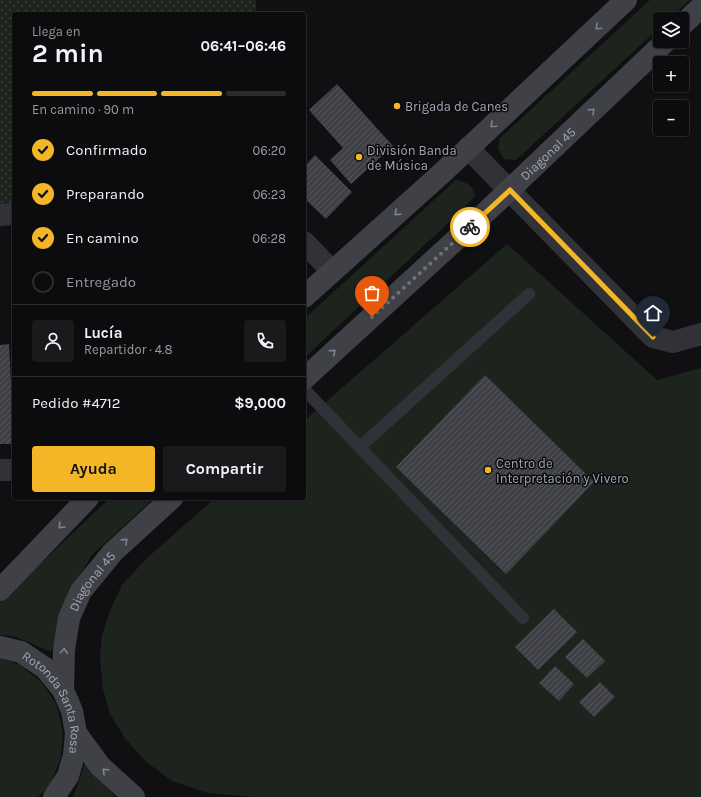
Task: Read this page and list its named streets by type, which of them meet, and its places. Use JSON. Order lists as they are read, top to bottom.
{
  "streets": {
    "main road": ["Diagonal 45", "Rotonda Santa Rosa"]
  },
  "crossings": [
    ["Diagonal 45", "Rotonda Santa Rosa"]
  ],
  "places": ["Brigada de Canes", "División Banda de Música", "Centro de Interpretación y Vivero"],
  "page": {
    "map_buttons": ["+", "−"],
    "heading": ["2 min", "Llega en", "06:41–06:46"],
    "panel": [
      "Lucía",
      "Repartidor · 4.8",
      "Pedido #4712",
      "$9,000"
    ],
    "bar": "En camino · 90 m",
    "list": [
      ["Confirmado", "06:20"],
      ["Preparando", "06:23"],
      ["En camino", "06:28"],
      "Entregado"
    ],
    "buttons": ["Ayuda", "Compartir"]
  }
}
